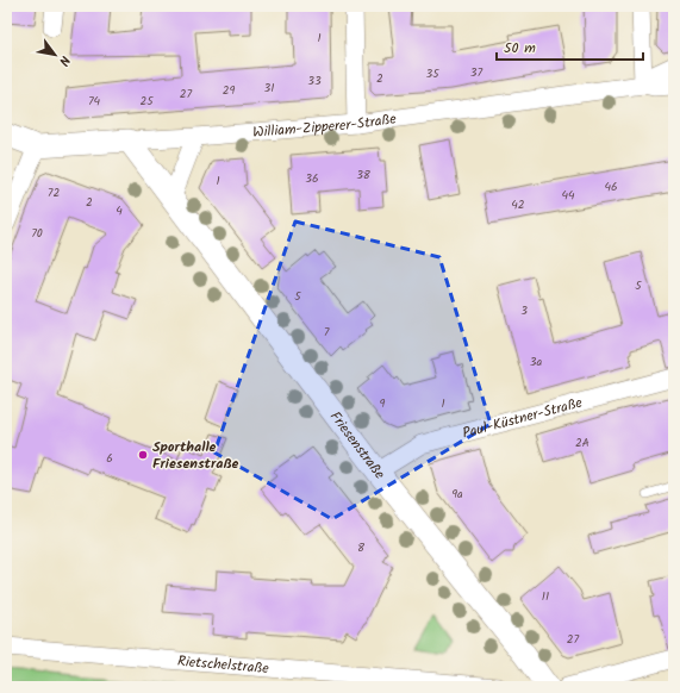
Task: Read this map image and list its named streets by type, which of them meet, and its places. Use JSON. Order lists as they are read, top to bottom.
{
  "streets": {
    "street": [
      "William-Zipperer-Straße",
      "Paul-Küstner-Straße",
      "Friesenstraße",
      "Rietschelstraße"
    ]
  },
  "crossings": [
    ["William-Zipperer-Straße", "Friesenstraße"],
    ["Paul-Küstner-Straße", "Friesenstraße"]
  ],
  "places": ["Sporthalle Friesenstraße"],
  "house_numbers": [
    "1",
    "37",
    "35",
    "2",
    "33",
    "31",
    "29",
    "27",
    "74",
    "25",
    "38",
    "36",
    "1",
    "46",
    "72",
    "44",
    "2",
    "42",
    "4",
    "70",
    "5",
    "5",
    "3",
    "7",
    "3a",
    "9",
    "1",
    "2A",
    "6",
    "9a",
    "8",
    "11",
    "27"
  ],
  "scale_bar": "50 m",
  "north": "bottom right"
}
